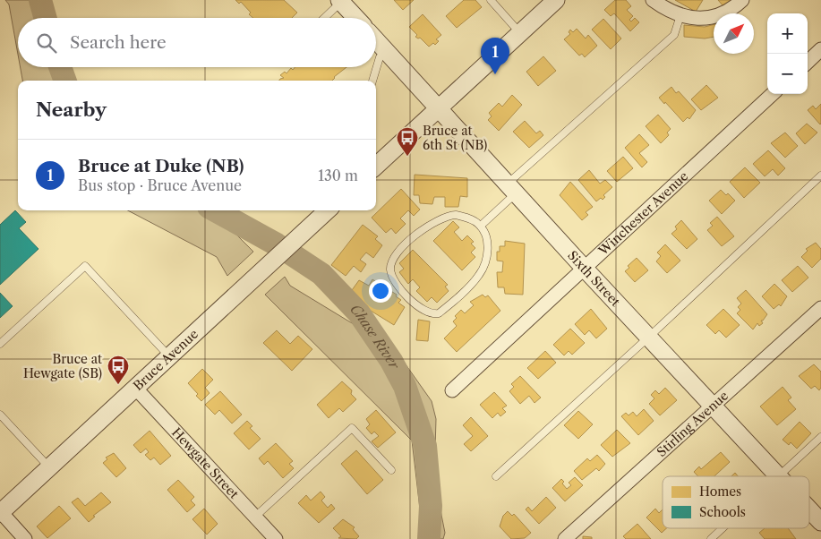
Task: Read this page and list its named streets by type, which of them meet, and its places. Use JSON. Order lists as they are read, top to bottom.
{
  "streets": {
    "street": [
      "Winchester Avenue",
      "Sixth Street",
      "Bruce Avenue",
      "Stirling Avenue",
      "Hewgate Street"
    ]
  },
  "crossings": [
    ["Winchester Avenue", "Sixth Street"],
    ["Sixth Street", "Stirling Avenue"],
    ["Bruce Avenue", "Hewgate Street"]
  ],
  "water": ["Chase River"],
  "places": {
    "bus stop": ["Bruce at 6th St (NB)", "Bruce at Hewgate (SB)"]
  },
  "legend": ["Homes", "Schools"],
  "north": "top right",
  "page": {
    "map_buttons": ["+", "−"],
    "search": "Search here",
    "pins": "1",
    "heading": "Nearby",
    "list": [
      {
        "mark": "1",
        "name": "Bruce at Duke (NB)",
        "note": "Bus stop · Bruce Avenue",
        "value": "130 m"
      }
    ]
  }
}
